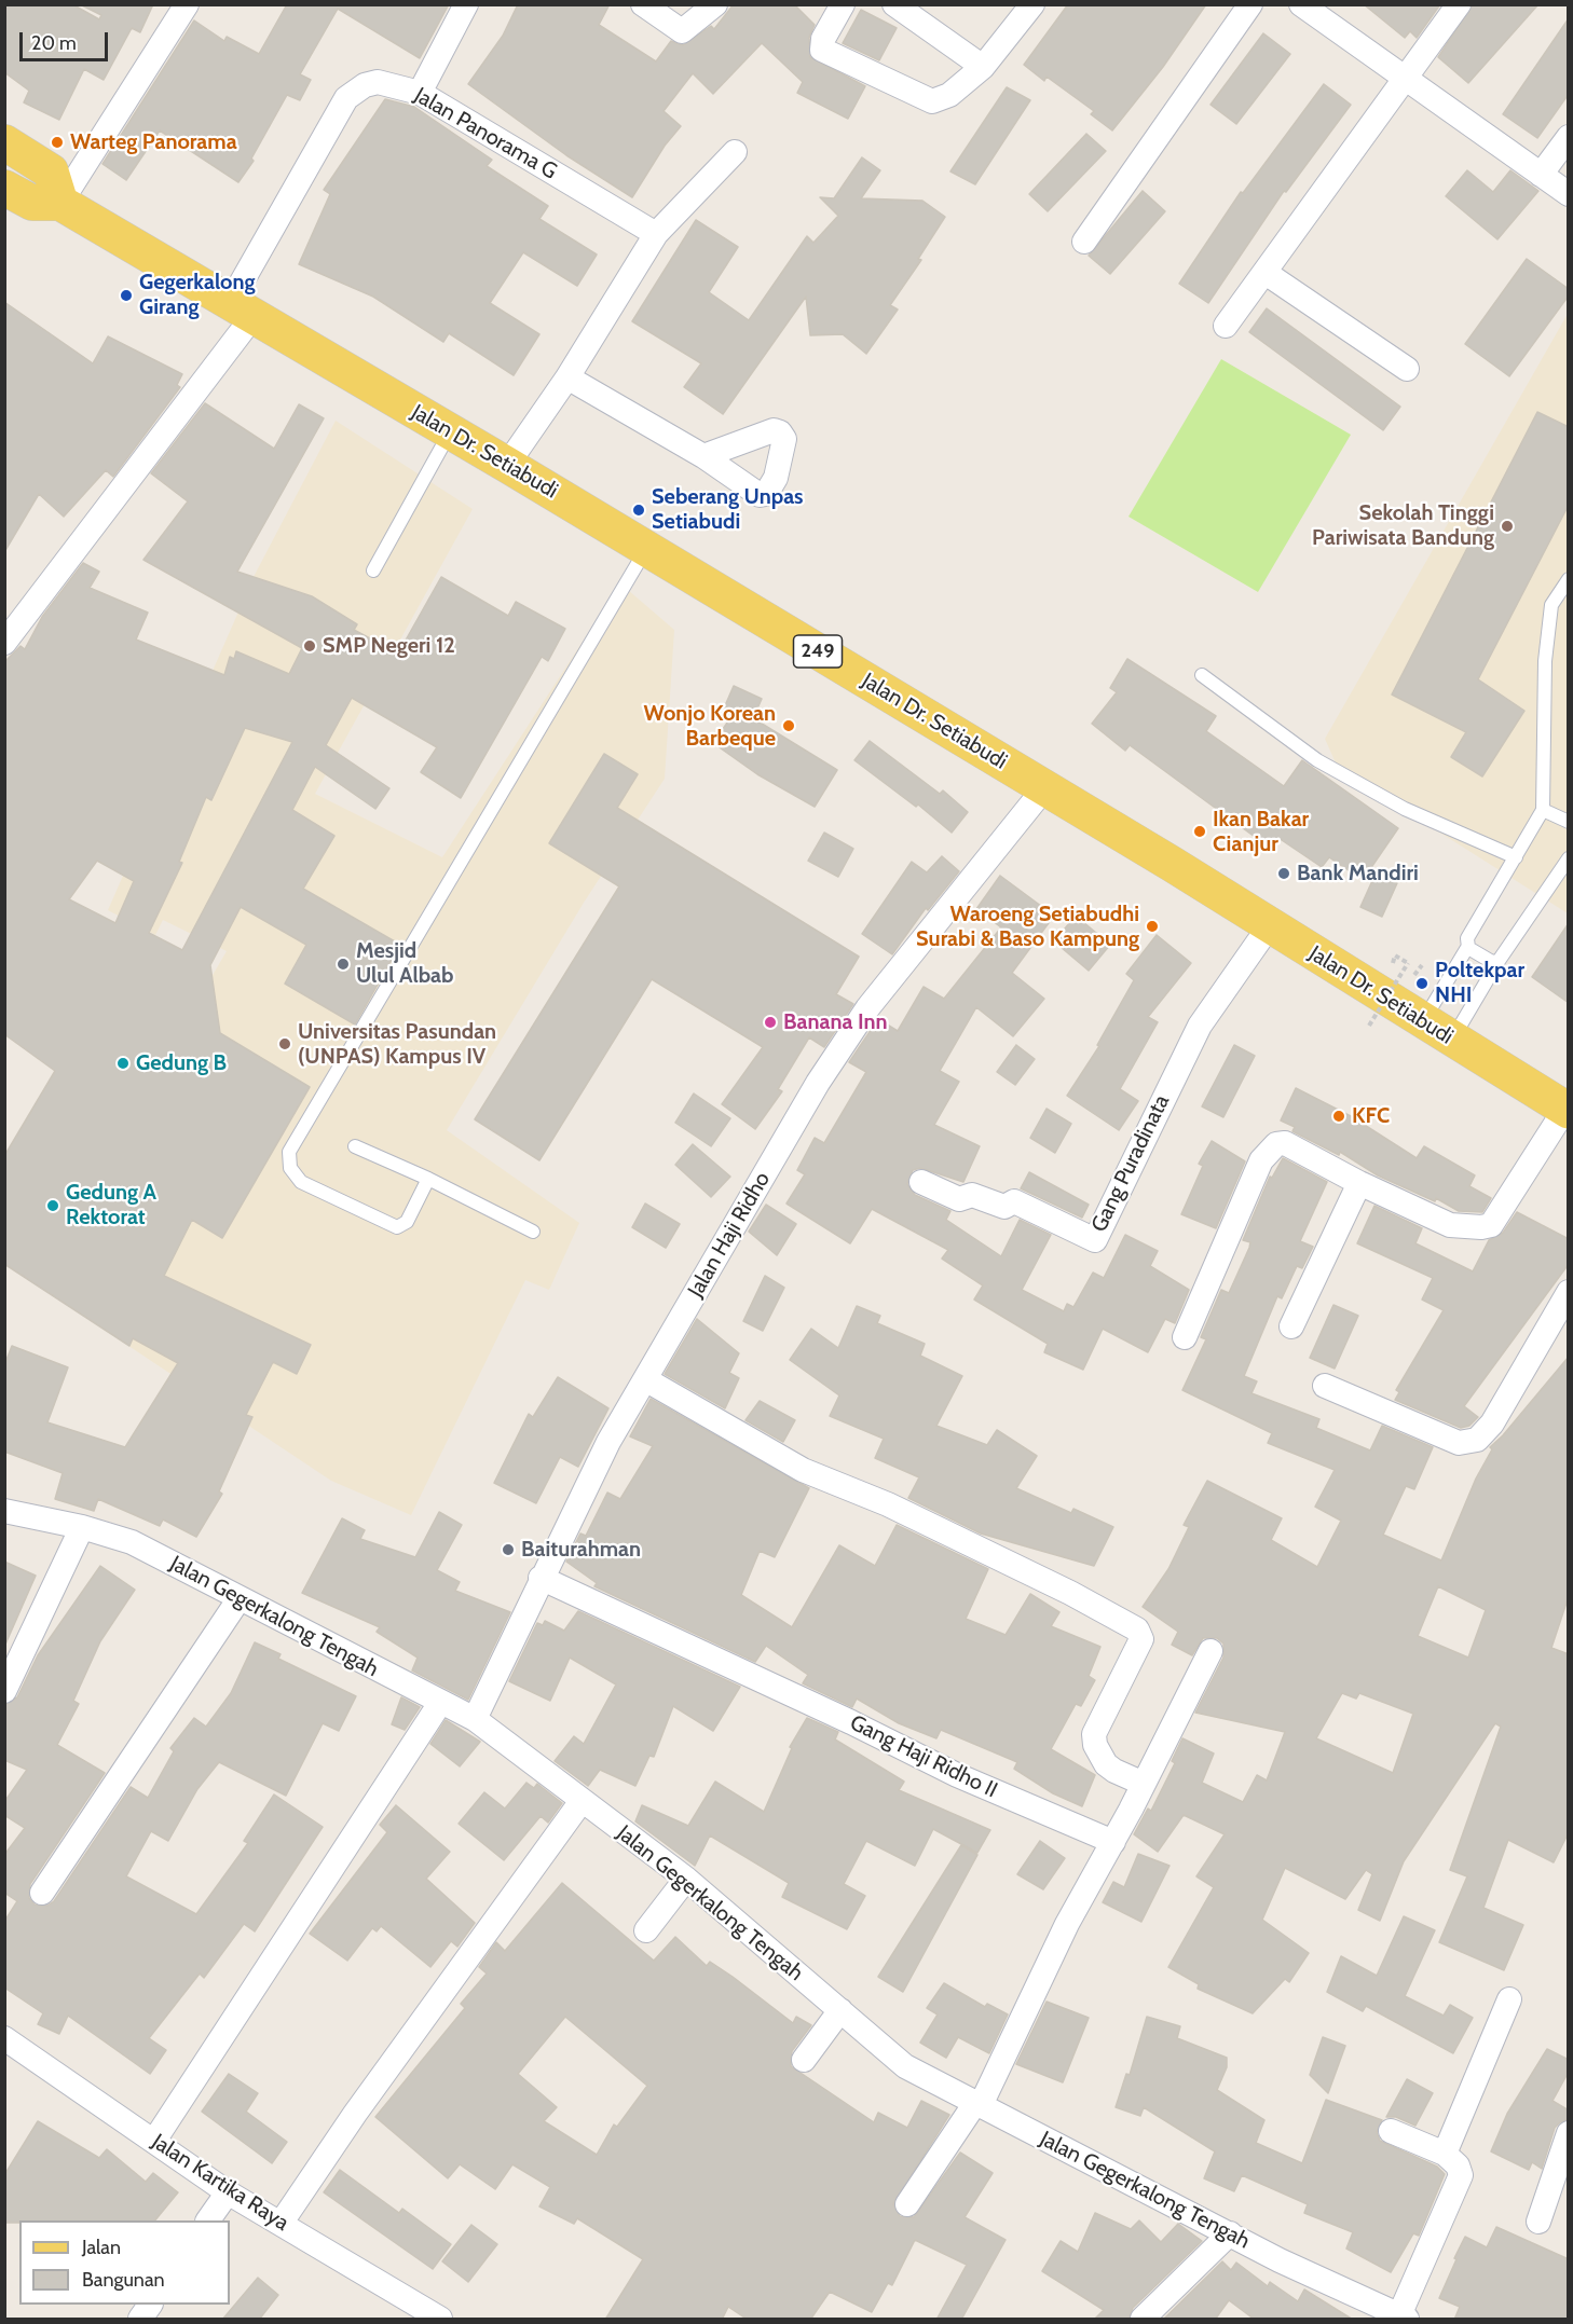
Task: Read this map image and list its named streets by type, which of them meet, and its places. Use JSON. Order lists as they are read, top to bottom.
{
  "streets": {
    "main road": ["Jalan Dr. Setiabudi", "249"],
    "street": [
      "Jalan Panorama G",
      "Gang Puradinata",
      "Jalan Haji Ridho",
      "Jalan Gegerkalong Tengah",
      "Gang Haji Ridho II",
      "Jalan Kartika Raya"
    ]
  },
  "crossings": [
    ["Jalan Panorama G", "Jalan Dr. Setiabudi"],
    ["Jalan Dr. Setiabudi", "Gang Puradinata"],
    ["Jalan Dr. Setiabudi", "Jalan Haji Ridho"],
    ["Jalan Haji Ridho", "Jalan Gegerkalong Tengah"],
    ["Jalan Haji Ridho", "Gang Haji Ridho II"]
  ],
  "places": [
    "Warteg Panorama",
    "Gegerkalong Girang",
    "Seberang Unpas Setiabudi",
    "Sekolah Tinggi Pariwisata Bandung",
    "SMP Negeri 12",
    "Wonjo Korean Barbeque",
    "Ikan Bakar Cianjur",
    "Bank Mandiri",
    "Waroeng Setiabudhi Surabi & Baso Kampung",
    "Mesjid Ulul Albab",
    "Poltekpar NHI",
    "Banana Inn",
    "Universitas Pasundan (UNPAS) Kampus IV",
    "Gedung B",
    "KFC",
    "Gedung A Rektorat",
    "Baiturahman"
  ],
  "legend": ["Jalan", "Bangunan"],
  "scale_bar": "20 m"
}
